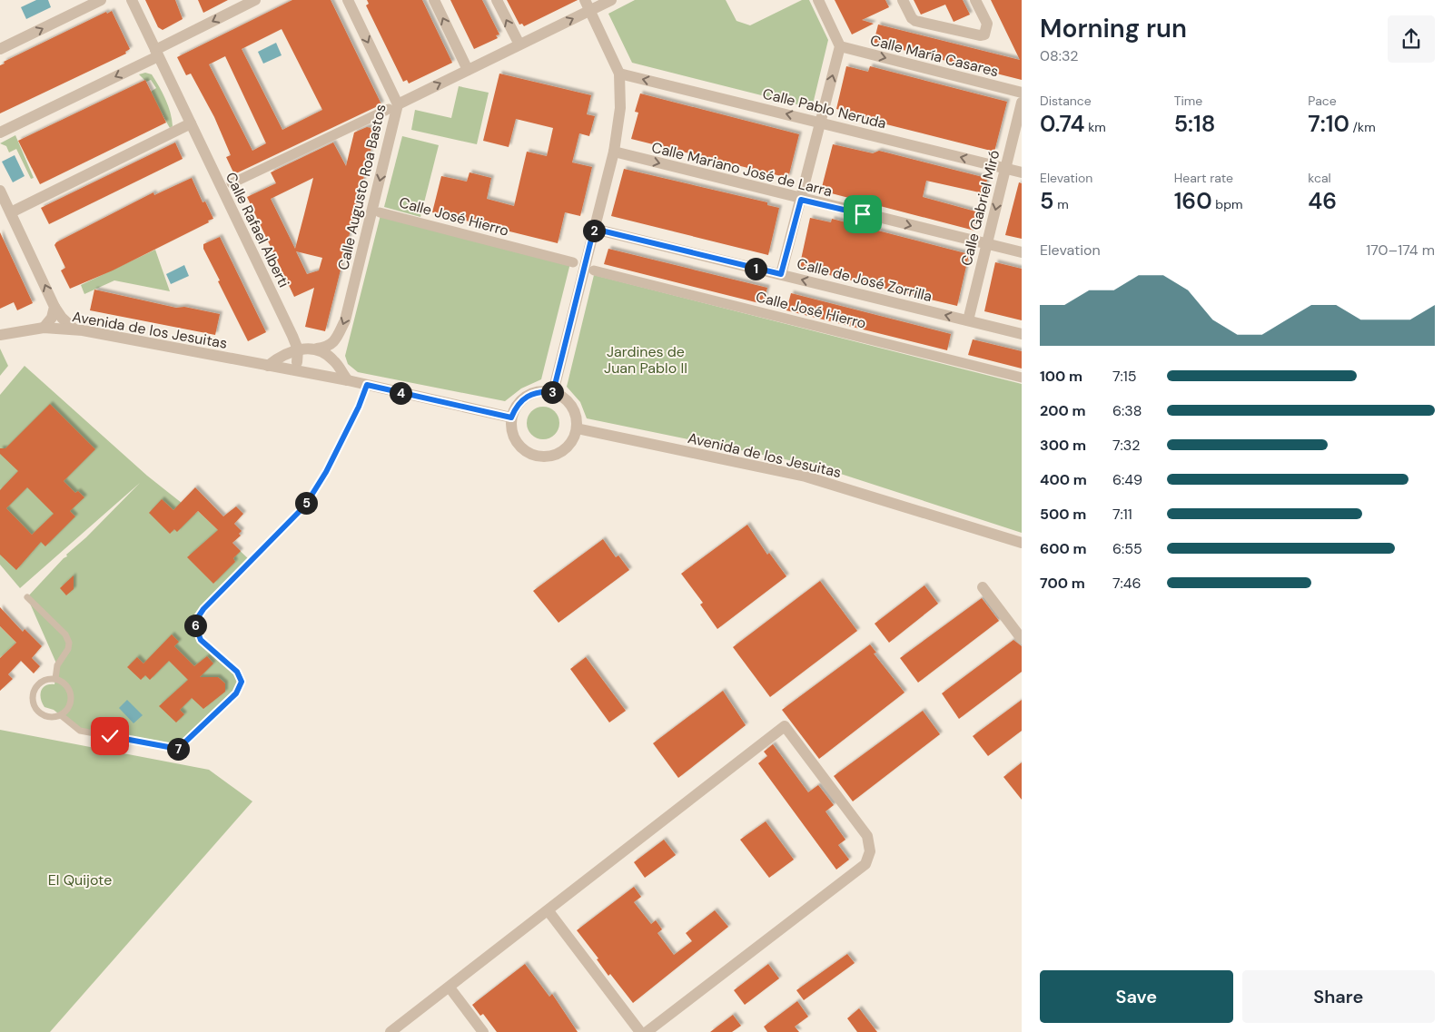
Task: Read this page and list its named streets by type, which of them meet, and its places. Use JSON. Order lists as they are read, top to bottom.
{
  "streets": {
    "street": [
      "Calle María Casares",
      "Calle Pablo Neruda",
      "Calle Mariano José de Larra",
      "Calle Augusto Roa Bastos",
      "Calle Gabriel Miró",
      "Calle José Hierro",
      "Calle Rafael Alberti",
      "Calle de José Zorrilla",
      "Avenida de los Jesuitas"
    ]
  },
  "crossings": [
    ["Calle Pablo Neruda", "Calle Gabriel Miró"],
    ["Calle Mariano José de Larra", "Calle Gabriel Miró"],
    ["Calle Augusto Roa Bastos", "Calle Rafael Alberti"],
    ["Calle Gabriel Miró", "Calle de José Zorrilla"]
  ],
  "one_way": [
    "Calle María Casares",
    "Calle Pablo Neruda",
    "Calle Mariano José de Larra",
    "Calle Augusto Roa Bastos",
    "Calle de José Zorrilla"
  ],
  "parks": ["Jardines de Juan Pablo II", "El Quijote"],
  "page": {
    "heading": ["Morning run", "08:32"],
    "stats": [
      ["Distance", "0.74 km"],
      ["Time", "5:18"],
      ["Pace", "7:10 /km"],
      ["Elevation", "5 m"],
      ["Heart rate", "160 bpm"],
      ["kcal", "46"]
    ],
    "pins": [
      "2",
      "1",
      "3",
      "4",
      "5",
      "6",
      "7"
    ],
    "chart": ["Elevation", "170–174 m"],
    "list": [
      {
        "name": "100 m",
        "note": "7:15"
      },
      {
        "name": "200 m",
        "note": "6:38"
      },
      {
        "name": "300 m",
        "note": "7:32"
      },
      {
        "name": "400 m",
        "note": "6:49"
      },
      {
        "name": "500 m",
        "note": "7:11"
      },
      {
        "name": "600 m",
        "note": "6:55"
      },
      {
        "name": "700 m",
        "note": "7:46"
      }
    ],
    "buttons": ["Save", "Share"]
  }
}
